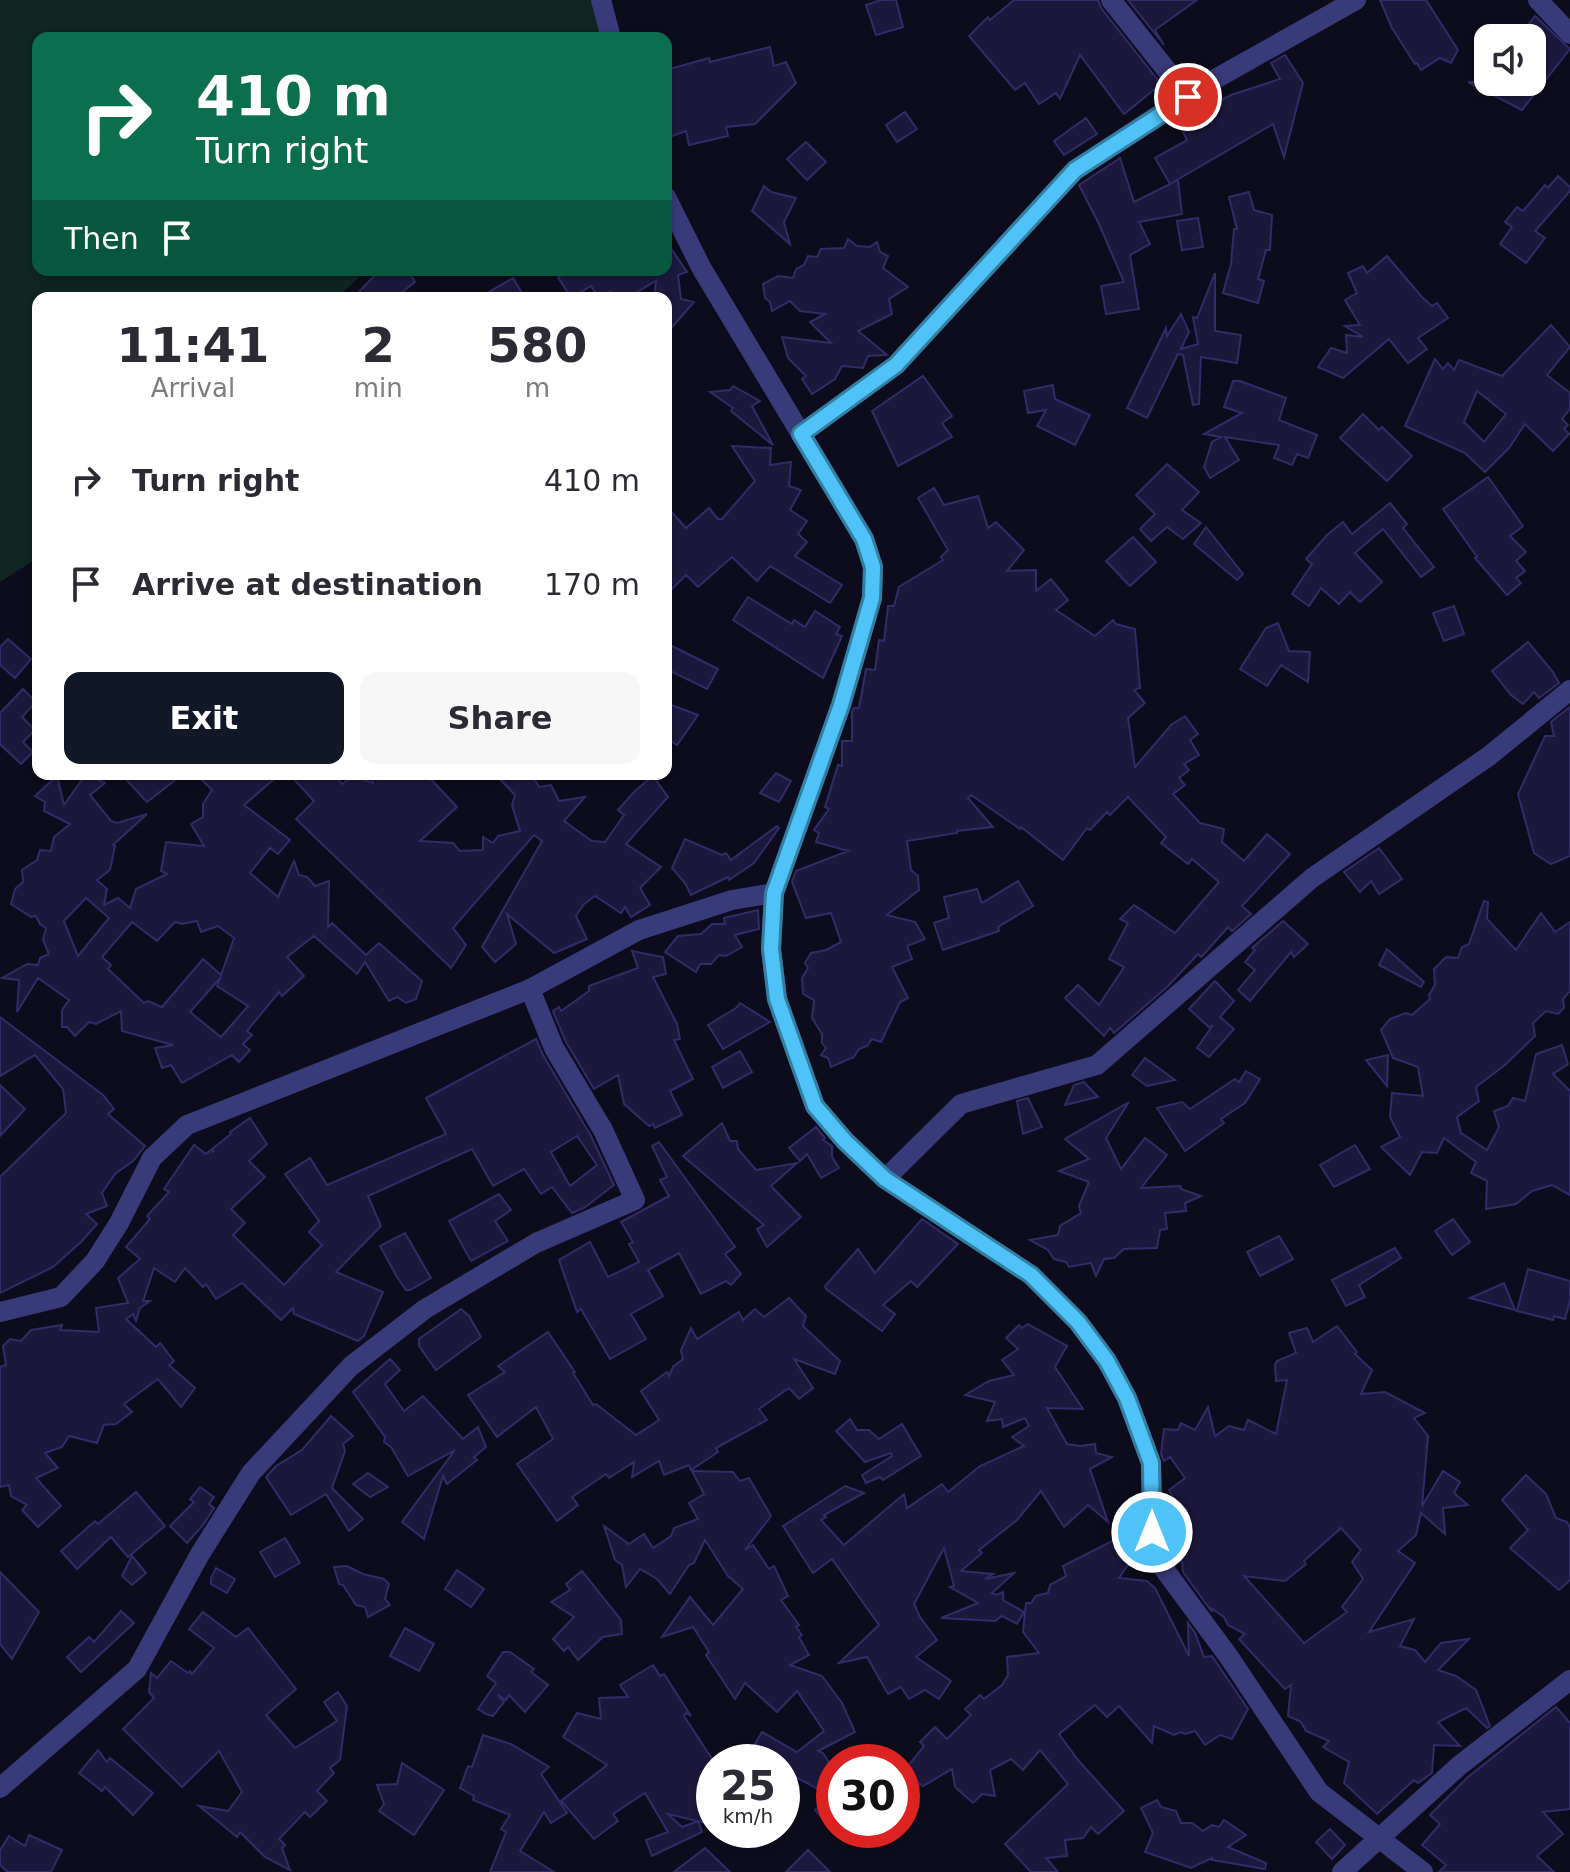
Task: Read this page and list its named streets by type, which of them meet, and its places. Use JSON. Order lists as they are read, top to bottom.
{
  "page": {
    "turn": ["410 m", "Turn right"],
    "then": "Then",
    "eta": [
      "11:41",
      "Arrival",
      "2",
      "min",
      "580",
      "m"
    ],
    "list": [
      {
        "name": "Turn right",
        "value": "410 m"
      },
      {
        "name": "Arrive at destination",
        "value": "170 m"
      }
    ],
    "buttons": ["Exit", "Share"],
    "speed": "25 km/h",
    "limit": "30"
  }
}
